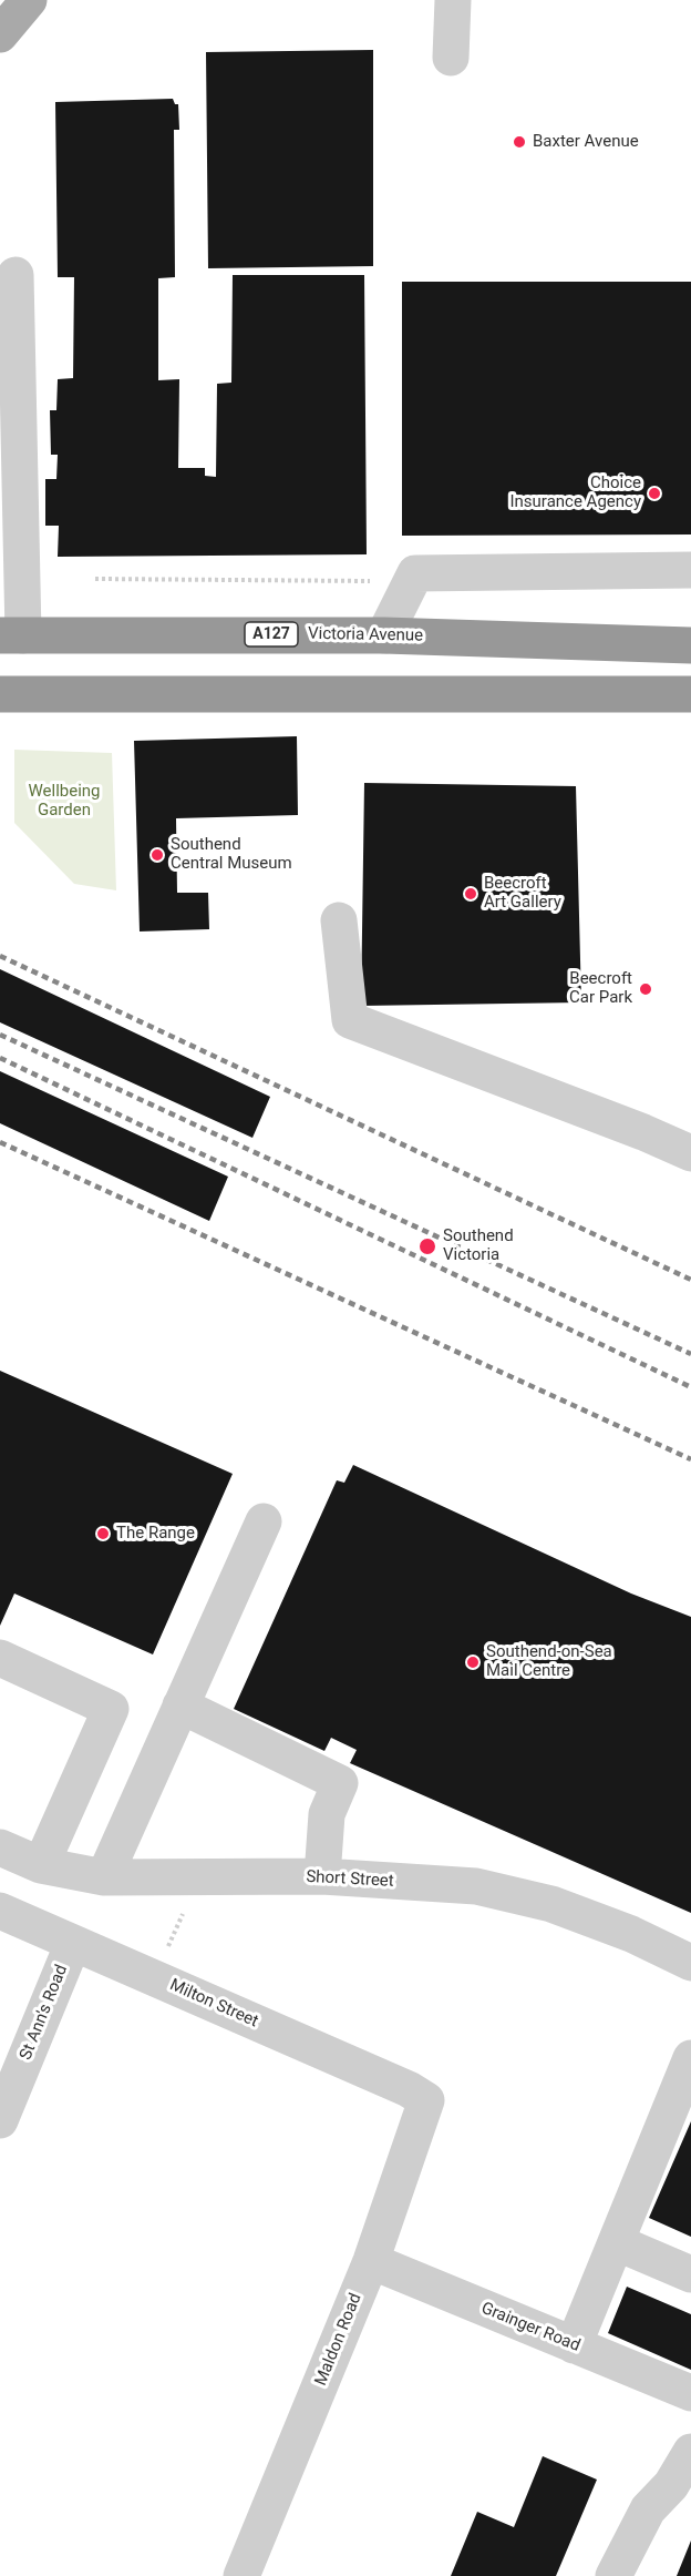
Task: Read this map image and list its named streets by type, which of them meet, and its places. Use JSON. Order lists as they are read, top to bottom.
{
  "streets": {
    "highway": ["A127", "Victoria Avenue"],
    "street": [
      "Short Street",
      "Milton Street",
      "St Ann's Road",
      "Grainger Road",
      "Maldon Road"
    ]
  },
  "crossings": [
    ["Milton Street", "St Ann's Road"],
    ["Milton Street", "Maldon Road"],
    ["Grainger Road", "Maldon Road"]
  ],
  "parks": ["Wellbeing Garden"],
  "places": [
    "Baxter Avenue",
    "Choice Insurance Agency",
    "Southend Central Museum",
    "Beecroft Art Gallery",
    "Beecroft Car Park",
    "Southend Victoria",
    "The Range",
    "Southend-on-Sea Mail Centre"
  ]
}
